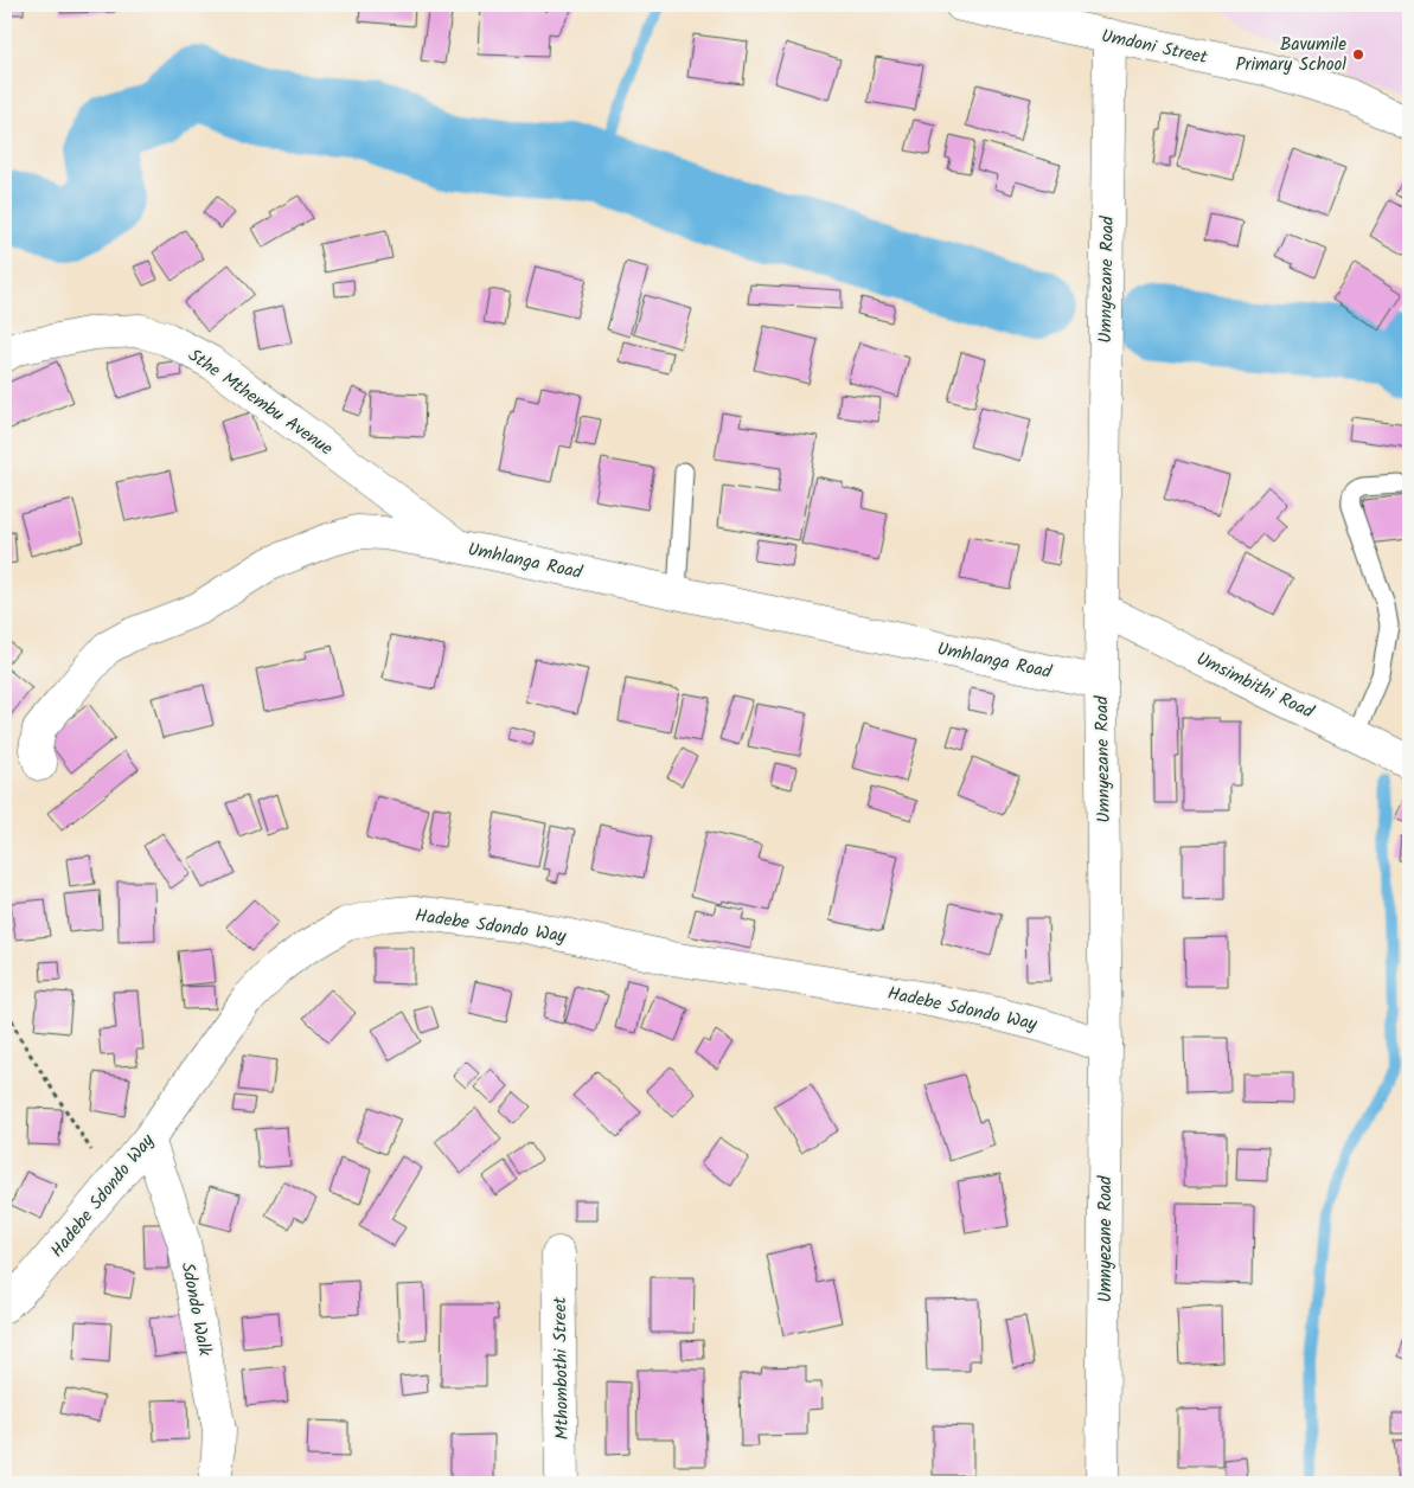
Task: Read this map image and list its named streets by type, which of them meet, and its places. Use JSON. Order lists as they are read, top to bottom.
{
  "streets": {
    "street": [
      "Umdoni Street",
      "Umnyezane Road",
      "Sthe Mthembu Avenue",
      "Umhlanga Road",
      "Umsimbithi Road",
      "Hadebe Sdondo Way",
      "Sdondo Walk",
      "Mthombothi Street"
    ]
  },
  "crossings": [
    ["Umdoni Street", "Umnyezane Road"],
    ["Umnyezane Road", "Umhlanga Road"],
    ["Umnyezane Road", "Umsimbithi Road"],
    ["Umnyezane Road", "Hadebe Sdondo Way"],
    ["Sthe Mthembu Avenue", "Umhlanga Road"],
    ["Hadebe Sdondo Way", "Sdondo Walk"]
  ],
  "places": ["Bavumile Primary School"]
}
